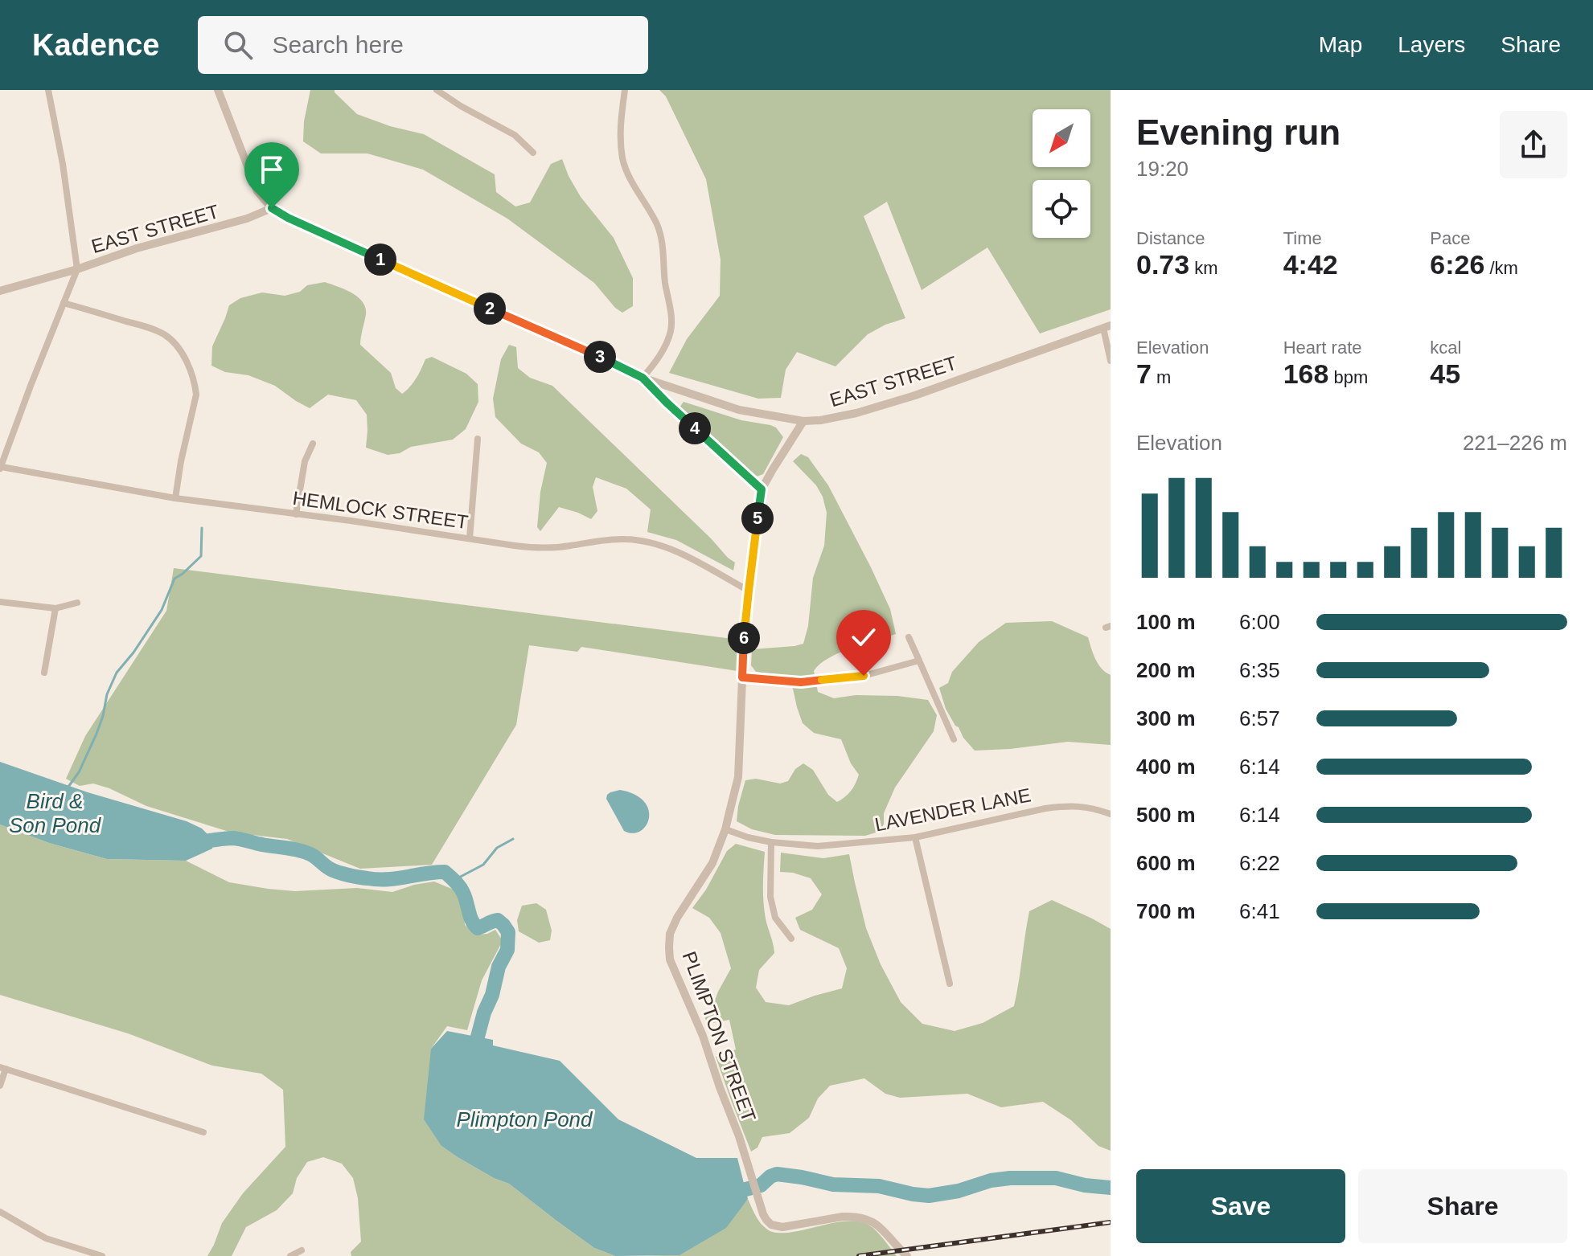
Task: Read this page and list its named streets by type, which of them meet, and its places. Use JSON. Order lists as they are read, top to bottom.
{
  "streets": {
    "street": [
      "EAST STREET",
      "HEMLOCK STREET",
      "LAVENDER LANE",
      "PLIMPTON STREET"
    ]
  },
  "crossings": [
    ["EAST STREET", "PLIMPTON STREET"],
    ["HEMLOCK STREET", "PLIMPTON STREET"],
    ["LAVENDER LANE", "PLIMPTON STREET"]
  ],
  "water": ["Bird & Son Pond", "Plimpton Pond"],
  "north": "bottom left",
  "page": {
    "header": "Kadence",
    "search": "Search here",
    "nav": ["Map", "Layers", "Share"],
    "heading": ["Evening run", "19:20"],
    "stats": [
      ["Distance", "0.73 km"],
      ["Time", "4:42"],
      ["Pace", "6:26 /km"],
      ["Elevation", "7 m"],
      ["Heart rate", "168 bpm"],
      ["kcal", "45"]
    ],
    "pins": [
      "1",
      "2",
      "3",
      "4",
      "5",
      "6"
    ],
    "chart": ["Elevation", "221–226 m"],
    "list": [
      {
        "name": "100 m",
        "note": "6:00"
      },
      {
        "name": "200 m",
        "note": "6:35"
      },
      {
        "name": "300 m",
        "note": "6:57"
      },
      {
        "name": "400 m",
        "note": "6:14"
      },
      {
        "name": "500 m",
        "note": "6:14"
      },
      {
        "name": "600 m",
        "note": "6:22"
      },
      {
        "name": "700 m",
        "note": "6:41"
      }
    ],
    "buttons": ["Save", "Share"]
  }
}
